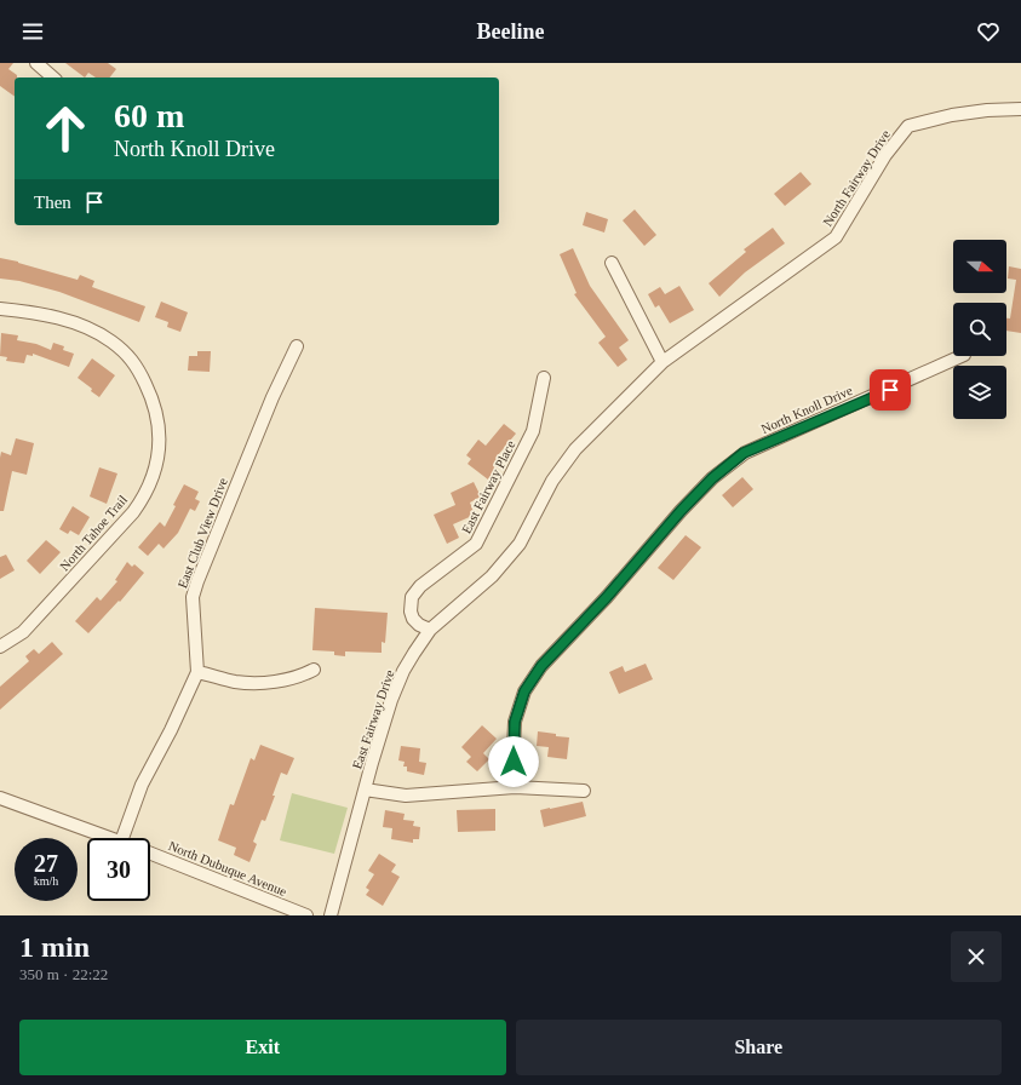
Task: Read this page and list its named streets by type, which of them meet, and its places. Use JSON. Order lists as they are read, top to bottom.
{
  "streets": {
    "street": [
      "North Fairway Drive",
      "North Knoll Drive",
      "East Fairway Place",
      "North Tahoe Trail",
      "East Club View Drive",
      "East Fairway Drive",
      "North Dubuque Avenue"
    ]
  },
  "crossings": [
    ["North Fairway Drive", "East Fairway Drive"],
    ["East Fairway Place", "East Fairway Drive"]
  ],
  "north": "right",
  "page": {
    "header": "Beeline",
    "turn": ["60 m", "North Knoll Drive"],
    "then": "Then",
    "speed": "27 km/h",
    "limit": "30",
    "heading": ["1 min", "350 m · 22:22"],
    "buttons": ["Exit", "Share"]
  }
}
